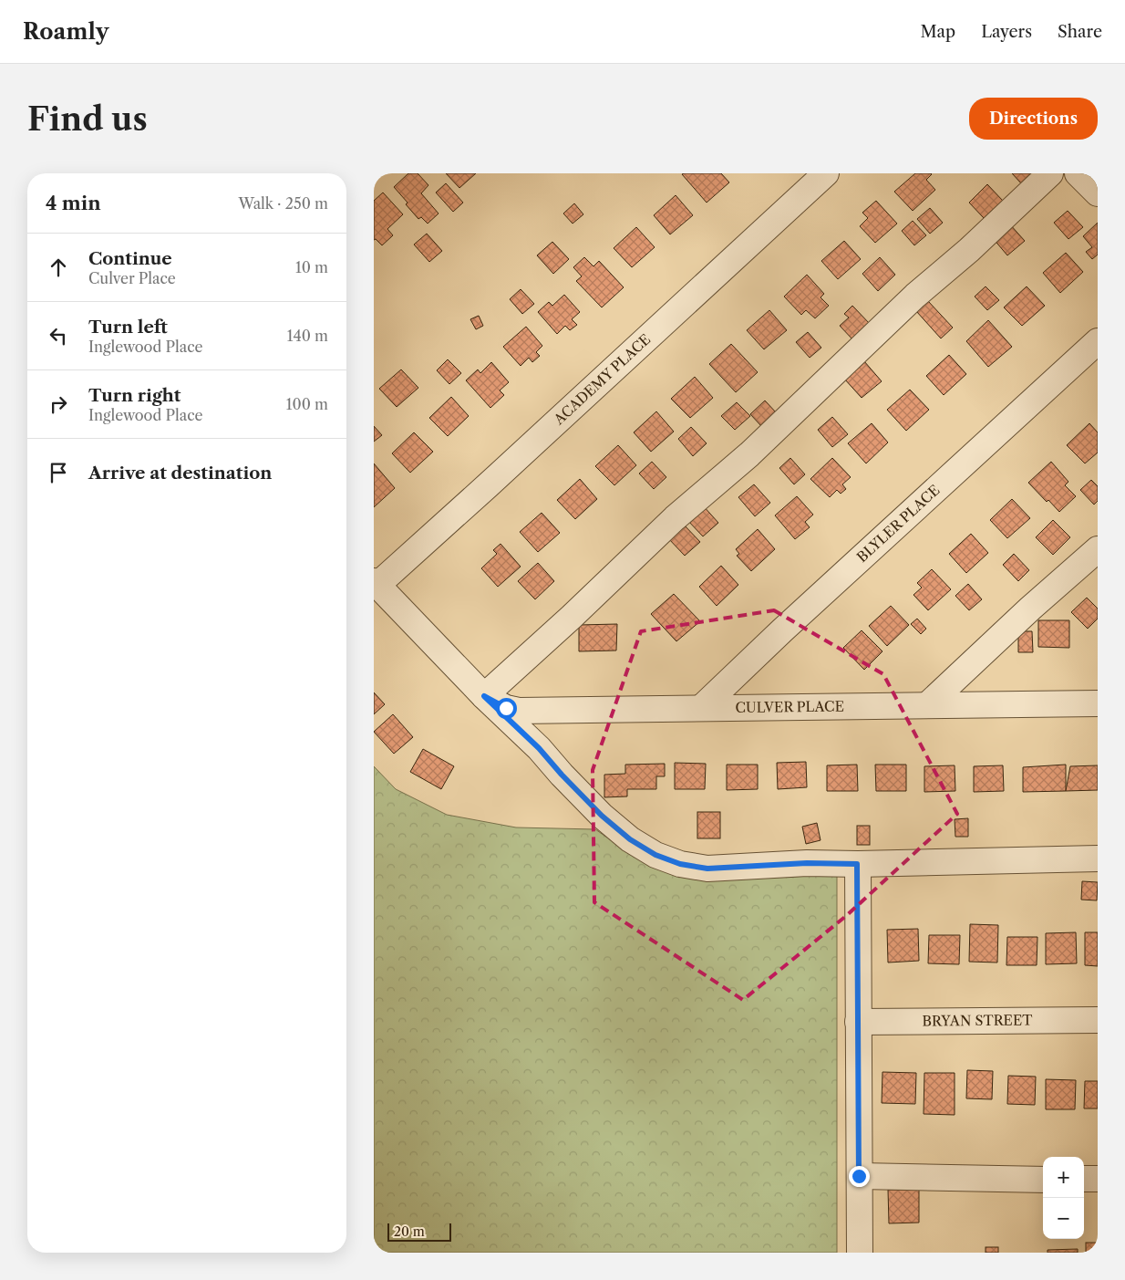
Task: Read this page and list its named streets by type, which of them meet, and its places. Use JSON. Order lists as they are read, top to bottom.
{
  "streets": {
    "street": [
      "ACADEMY PLACE",
      "BLYLER PLACE",
      "CULVER PLACE",
      "BRYAN STREET"
    ]
  },
  "crossings": [
    ["BLYLER PLACE", "CULVER PLACE"]
  ],
  "scale_bar": "20 m",
  "page": {
    "header": "Roamly",
    "nav": ["Map", "Layers", "Share"],
    "buttons": "Directions",
    "title": "Find us",
    "heading": ["4 min", "Walk · 250 m"],
    "list": [
      ["Continue", "Culver Place", "10 m"],
      ["Turn left", "Inglewood Place", "140 m"],
      ["Turn right", "Inglewood Place", "100 m"],
      "Arrive at destination"
    ],
    "map_buttons": ["+", "−"],
    "scale": "20 m"
  }
}
